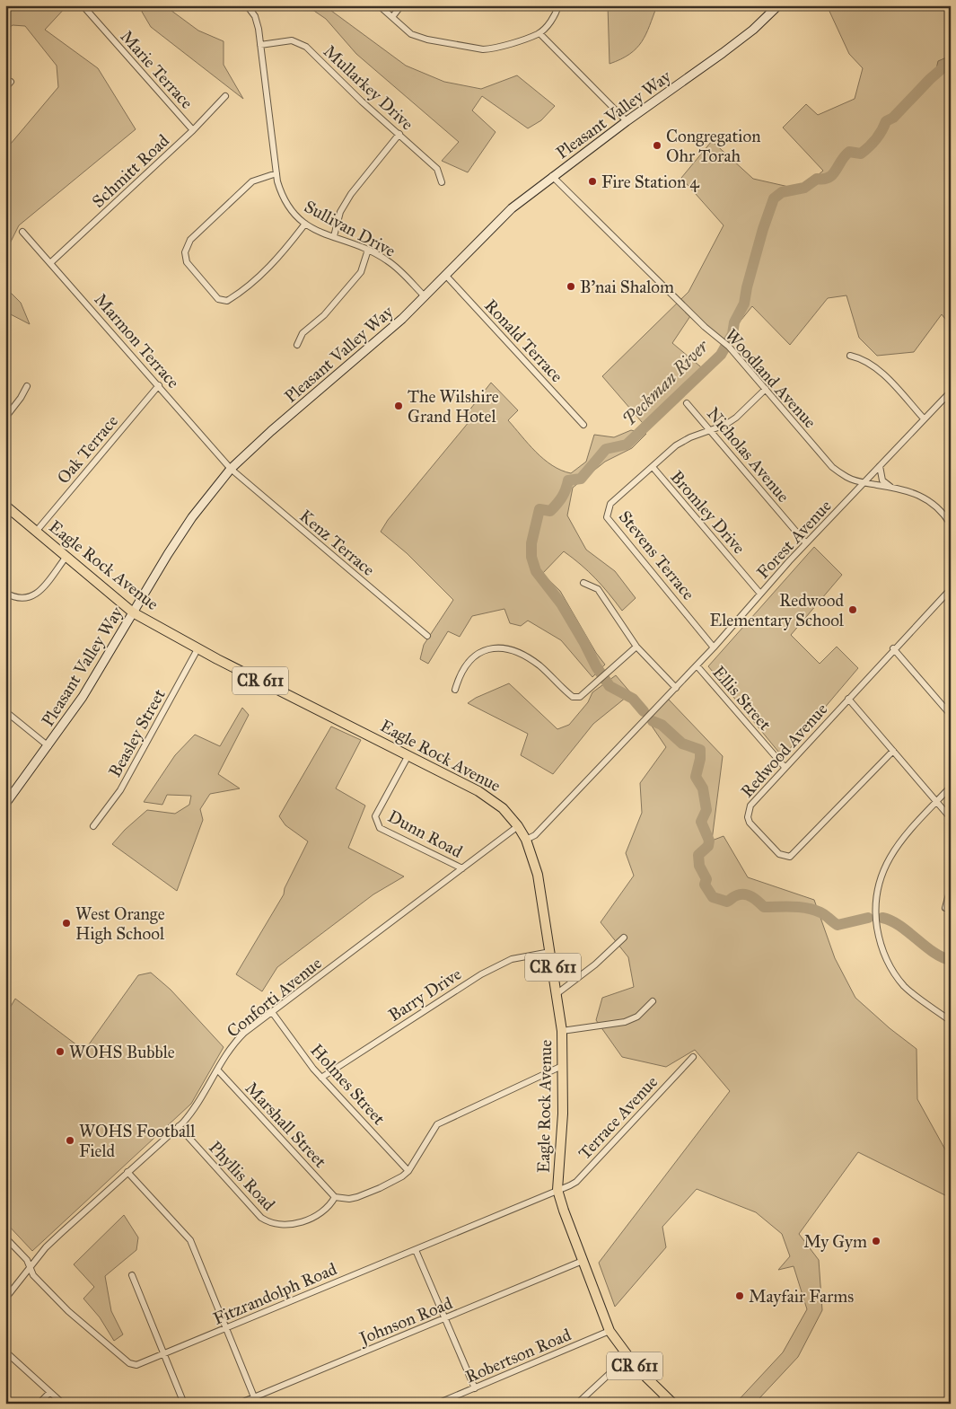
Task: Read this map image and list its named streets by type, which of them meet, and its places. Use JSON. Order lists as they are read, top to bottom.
{
  "streets": {
    "main road": ["Pleasant Valley Way", "Eagle Rock Avenue", "CR 611"],
    "street": [
      "Marie Terrace",
      "Mullarkey Drive",
      "Schmitt Road",
      "Sullivan Drive",
      "Marmon Terrace",
      "Ronald Terrace",
      "Woodland Avenue",
      "Oak Terrace",
      "Nicholas Avenue",
      "Bromley Drive",
      "Forest Avenue",
      "Kenz Terrace",
      "Stevens Terrace",
      "Ellis Street",
      "Beasley Street",
      "Redwood Avenue",
      "Dunn Road",
      "Barry Drive",
      "Conforti Avenue",
      "Holmes Street",
      "Terrace Avenue",
      "Marshall Street",
      "Phyllis Road",
      "Fitzrandolph Road",
      "Johnson Road",
      "Robertson Road"
    ]
  },
  "crossings": [
    ["Marie Terrace", "Schmitt Road"],
    ["Mullarkey Drive", "Sullivan Drive"],
    ["Pleasant Valley Way", "Sullivan Drive"],
    ["Pleasant Valley Way", "Marmon Terrace"],
    ["Pleasant Valley Way", "Ronald Terrace"],
    ["Pleasant Valley Way", "Woodland Avenue"],
    ["Pleasant Valley Way", "Kenz Terrace"],
    ["Pleasant Valley Way", "Eagle Rock Avenue"],
    ["Schmitt Road", "Marmon Terrace"],
    ["Marmon Terrace", "Oak Terrace"],
    ["Marmon Terrace", "Kenz Terrace"],
    ["Woodland Avenue", "Forest Avenue"],
    ["Woodland Avenue", "Stevens Terrace"],
    ["Oak Terrace", "Eagle Rock Avenue"],
    ["Nicholas Avenue", "Forest Avenue"],
    ["Nicholas Avenue", "Stevens Terrace"],
    ["Bromley Drive", "Forest Avenue"],
    ["Bromley Drive", "Stevens Terrace"],
    ["Forest Avenue", "Stevens Terrace"],
    ["Forest Avenue", "Eagle Rock Avenue"],
    ["Forest Avenue", "Ellis Street"],
    ["Eagle Rock Avenue", "Beasley Street"],
    ["Eagle Rock Avenue", "Dunn Road"],
    ["Eagle Rock Avenue", "Barry Drive"],
    ["Eagle Rock Avenue", "Conforti Avenue"],
    ["Eagle Rock Avenue", "Terrace Avenue"],
    ["Eagle Rock Avenue", "Fitzrandolph Road"],
    ["Eagle Rock Avenue", "Johnson Road"],
    ["Eagle Rock Avenue", "Robertson Road"],
    ["Ellis Street", "Redwood Avenue"],
    ["Dunn Road", "Conforti Avenue"],
    ["Barry Drive", "Holmes Street"],
    ["Conforti Avenue", "Holmes Street"],
    ["Conforti Avenue", "Marshall Street"],
    ["Conforti Avenue", "Phyllis Road"],
    ["Conforti Avenue", "Fitzrandolph Road"],
    ["Terrace Avenue", "Fitzrandolph Road"],
    ["Marshall Street", "Phyllis Road"]
  ],
  "water": ["Peckman River"],
  "places": [
    "Congregation Ohr Torah",
    "Fire Station 4",
    "B’nai Shalom",
    "The Wilshire Grand Hotel",
    "Redwood Elementary School",
    "West Orange High School",
    "WOHS Bubble",
    "WOHS Football Field",
    "My Gym",
    "Mayfair Farms"
  ]
}
